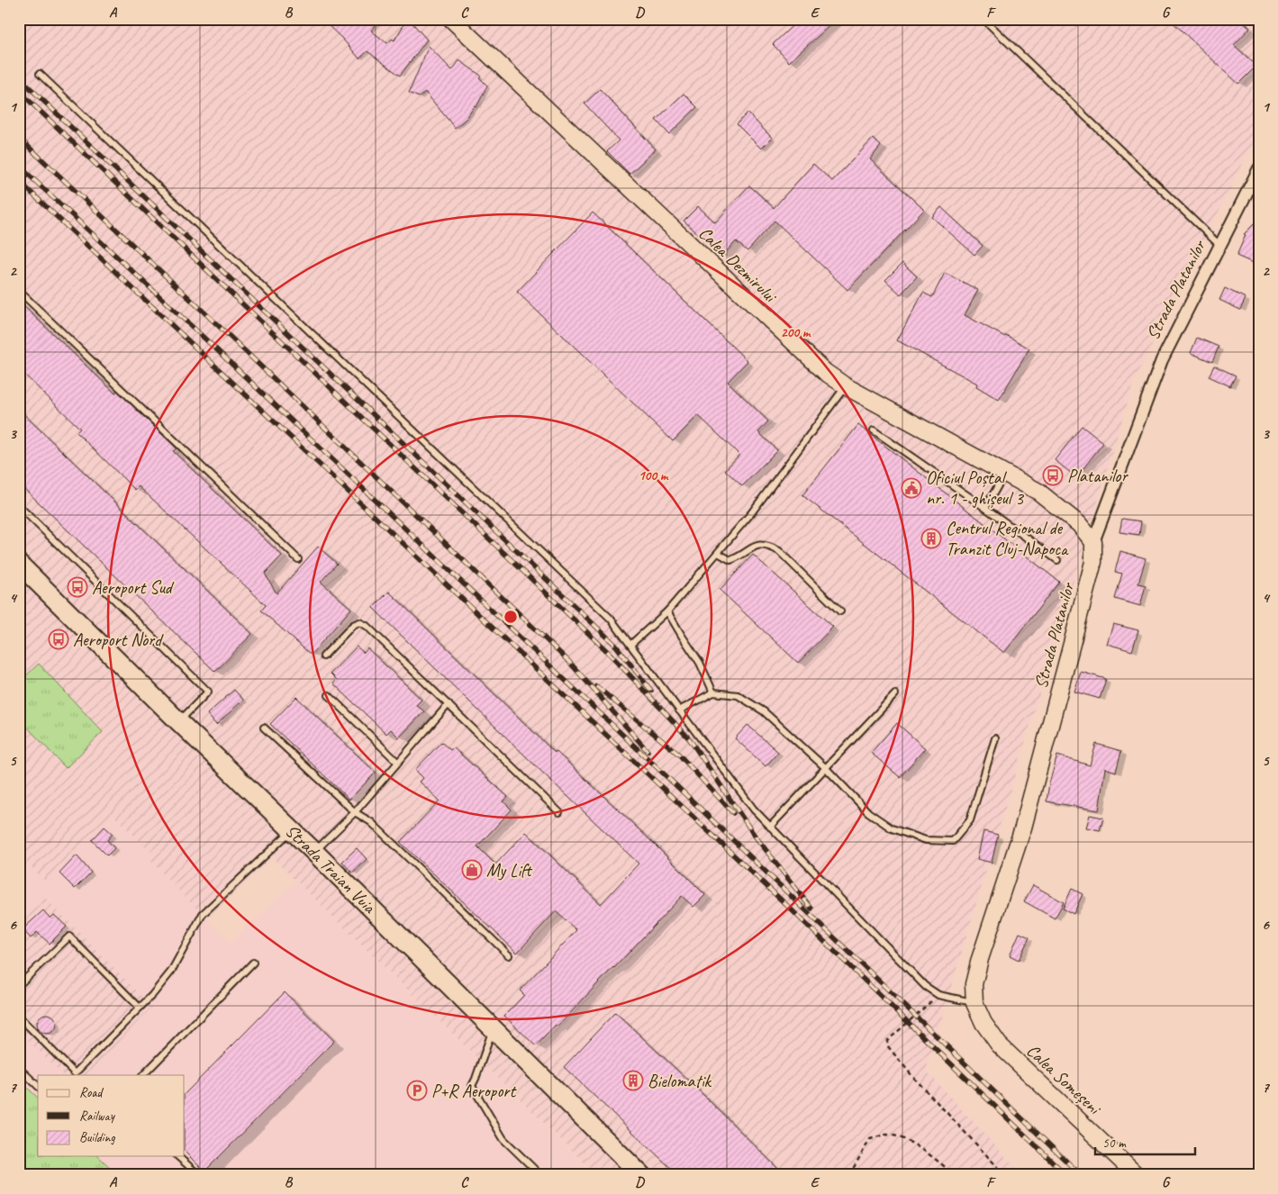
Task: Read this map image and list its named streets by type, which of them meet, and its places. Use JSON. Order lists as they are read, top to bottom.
{
  "streets": {
    "main road": [
      "Calea Dezmirului",
      "Strada Platanilor",
      "Strada Traian Vuia",
      "Calea Someșeni"
    ]
  },
  "crossings": [
    ["Calea Dezmirului", "Strada Platanilor"],
    ["Strada Platanilor", "Calea Someșeni"]
  ],
  "places": {
    "bus stop": ["Platanilor", "Aeroport Sud", "Aeroport Nord"],
    "public building": ["Oficiul Poștal nr. 1 - ghișeul 3"],
    "building": ["Centrul Regional de Tranzit Cluj-Napoca", "Bielomatik"],
    "shop": ["My Lift"],
    "parking": ["P+R Aeroport"]
  },
  "legend": ["Road", "Railway", "Building"],
  "scale_bar": "50 m",
  "grid": {
    "columns": [
      "A",
      "B",
      "C",
      "D",
      "E",
      "F",
      "G"
    ],
    "rows": [
      "1",
      "2",
      "3",
      "4",
      "5",
      "6",
      "7"
    ]
  },
  "rings": ["200 m", "100 m"]
}
